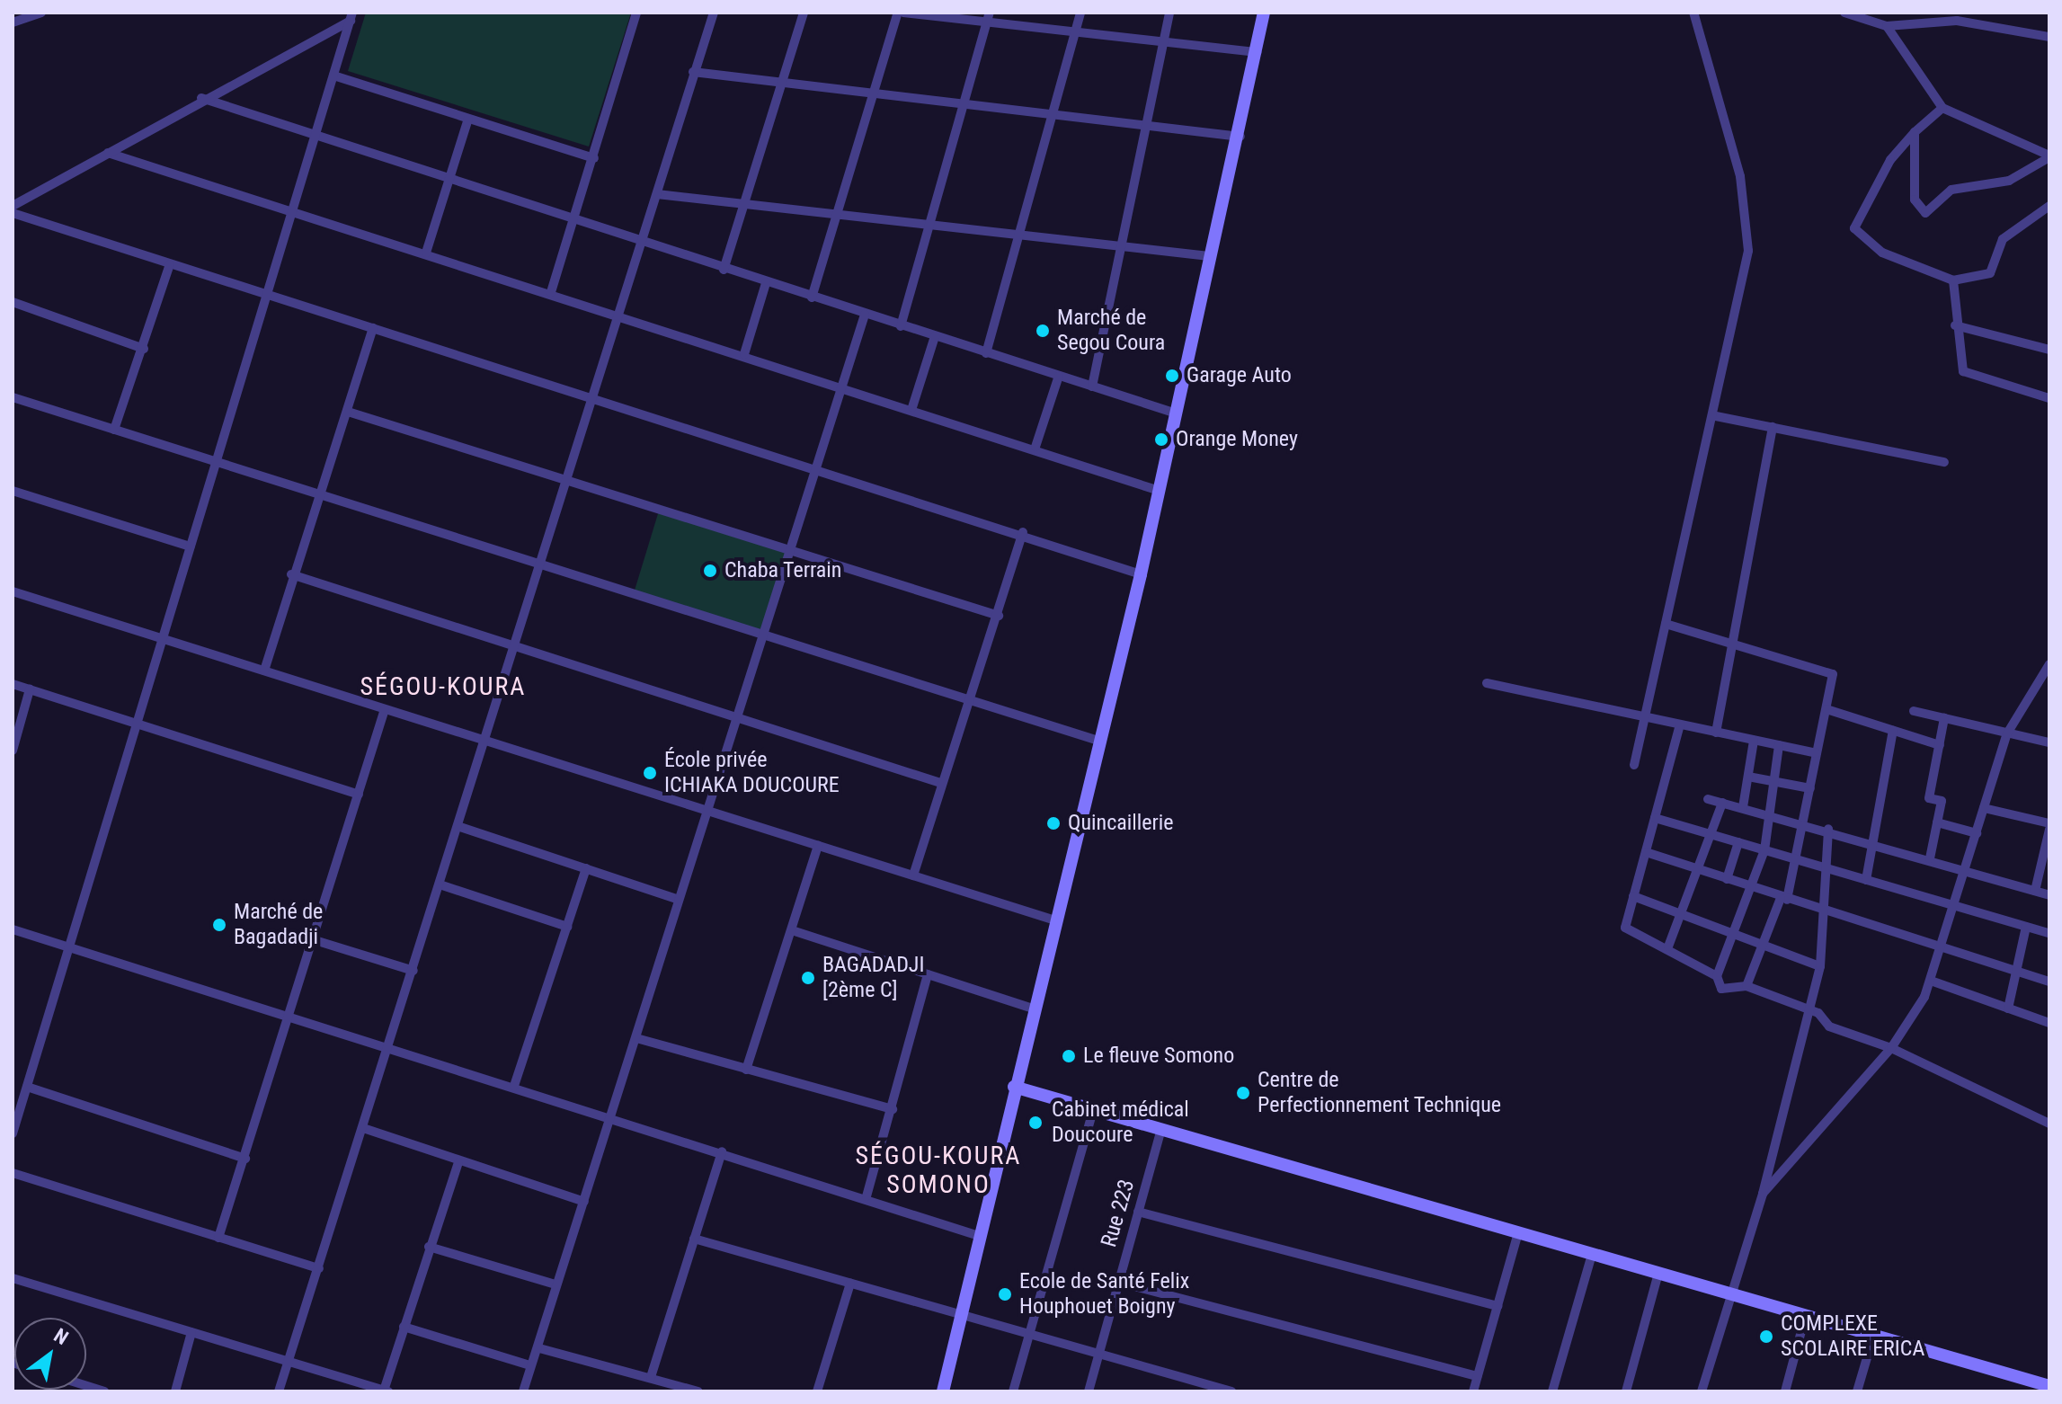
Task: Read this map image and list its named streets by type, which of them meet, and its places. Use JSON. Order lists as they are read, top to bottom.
{
  "streets": {
    "street": ["Rue 223"]
  },
  "districts": ["SÉGOU-KOURA", "SÉGOU-KOURA SOMONO"],
  "places": [
    "Marché de Segou Coura",
    "Garage Auto",
    "Orange Money",
    "Chaba Terrain",
    "École privée ICHIAKA DOUCOURE",
    "Quincaillerie",
    "Marché de Bagadadji",
    "BAGADADJI [2ème C]",
    "Le fleuve Somono",
    "Centre de Perfectionnement Technique",
    "Cabinet médical Doucoure",
    "Ecole de Santé Felix Houphouet Boigny",
    "COMPLEXE SCOLAIRE ERICA"
  ],
  "north": "top right"
}
